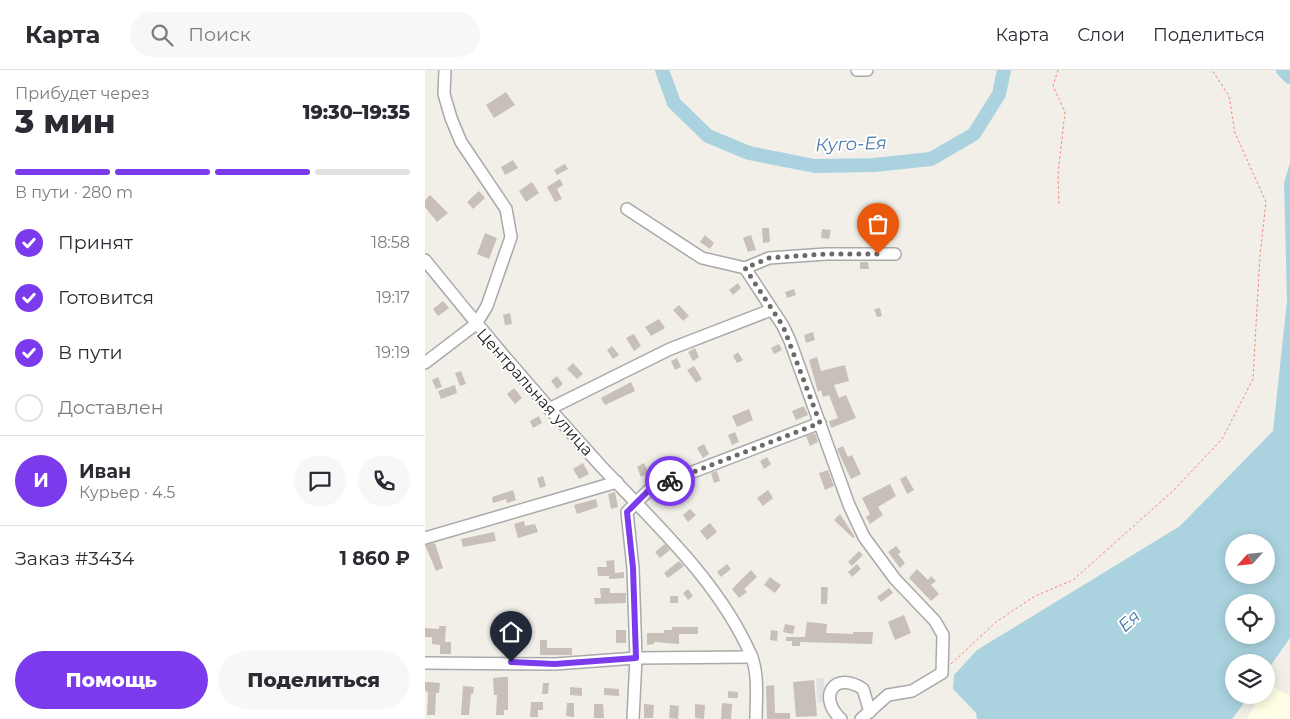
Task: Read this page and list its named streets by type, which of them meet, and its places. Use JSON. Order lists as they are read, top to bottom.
{
  "streets": {
    "street": ["Центральная улица"]
  },
  "water": ["Куго-Ея", "Ея"],
  "north": "bottom left",
  "page": {
    "header": "Карта",
    "search": "Поиск",
    "nav": ["Карта", "Слои", "Поделиться"],
    "heading": ["3 мин", "Прибудет через", "19:30–19:35"],
    "panel": [
      "Иван",
      "Курьер · 4.5",
      "Заказ #3434",
      "1 860 ₽"
    ],
    "bar": "В пути · 280 m",
    "list": [
      ["Принят", "18:58"],
      ["Готовится", "19:17"],
      ["В пути", "19:19"],
      "Доставлен"
    ],
    "round": "И",
    "buttons": ["Помощь", "Поделиться"]
  }
}
